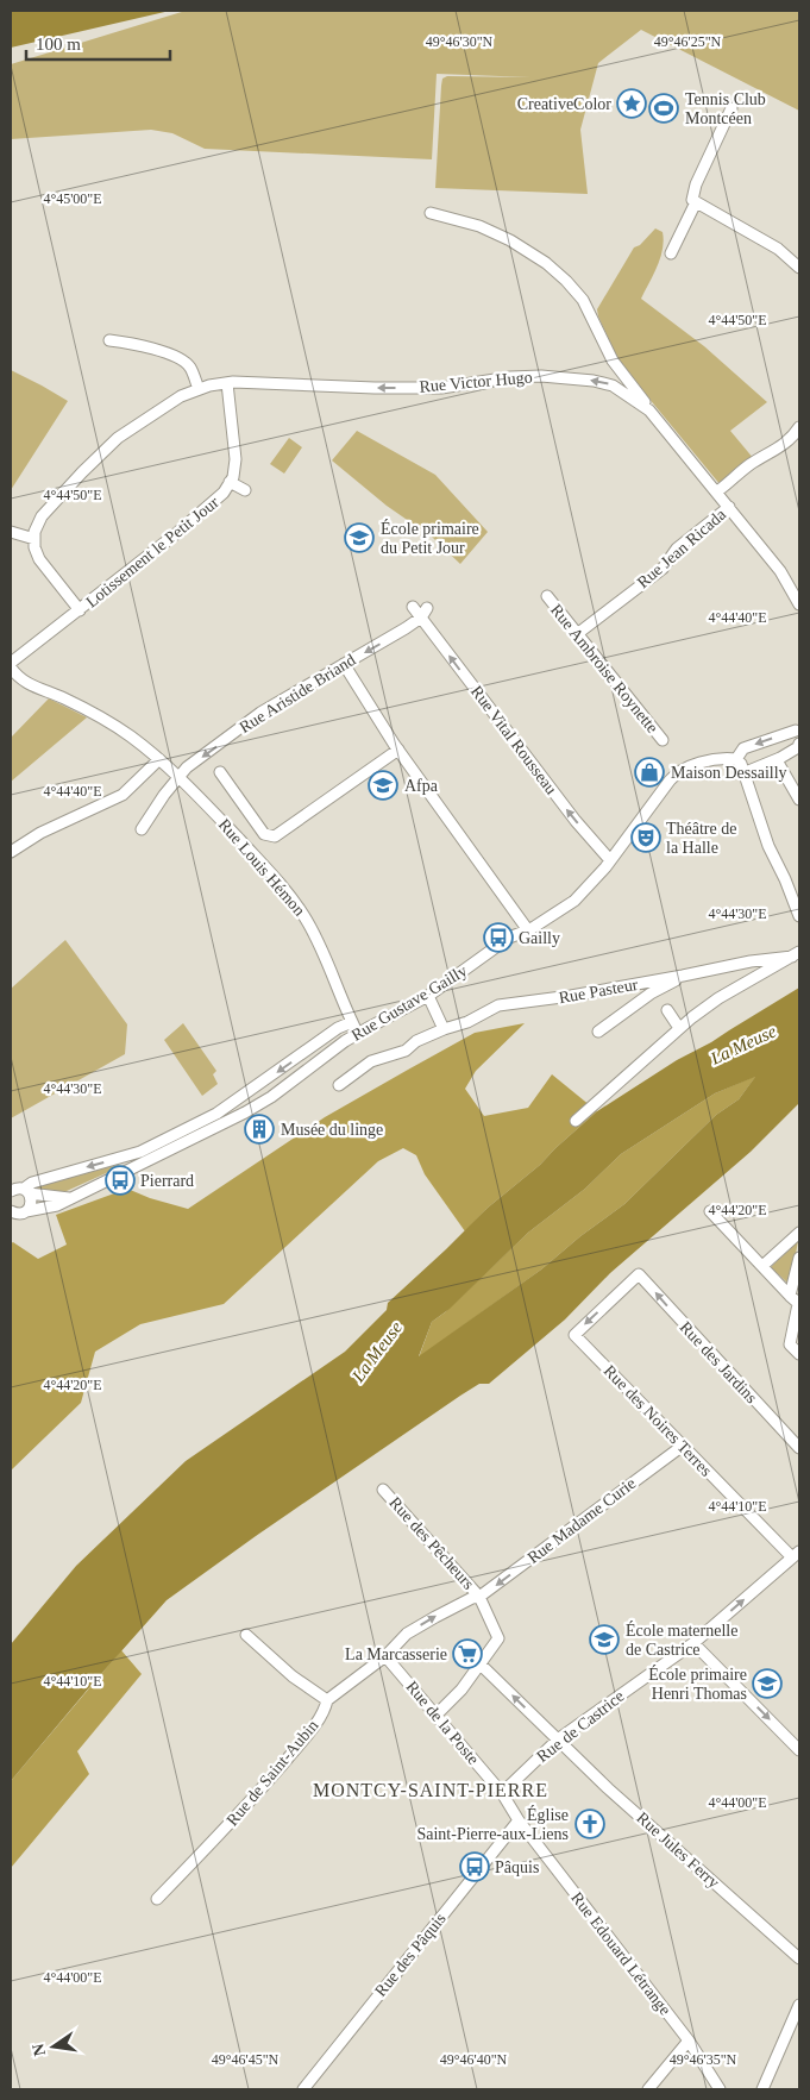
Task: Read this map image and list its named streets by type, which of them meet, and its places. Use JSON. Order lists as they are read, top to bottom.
{
  "streets": {
    "street": [
      "Rue Victor Hugo",
      "Rue Jean Ricada",
      "Lotissement le Petit Jour",
      "Rue Ambroise Roynette",
      "Rue Aristide Briand",
      "Rue Vital Rousseau",
      "Rue Louis Hémon",
      "Rue Pasteur",
      "Rue Gustave Gailly",
      "Rue des Jardins",
      "Rue des Noires Terres",
      "Rue Madame Curie",
      "Rue des Pêcheurs",
      "Rue de la Poste",
      "Rue de Castrice",
      "Rue de Saint-Aubin",
      "Rue Jules Ferry",
      "Rue Edouard Létrange",
      "Rue des Pâquis"
    ]
  },
  "crossings": [
    ["Rue Victor Hugo", "Rue Jean Ricada"],
    ["Rue Victor Hugo", "Lotissement le Petit Jour"],
    ["Rue Jean Ricada", "Rue Ambroise Roynette"],
    ["Lotissement le Petit Jour", "Rue Louis Hémon"],
    ["Rue Aristide Briand", "Rue Vital Rousseau"],
    ["Rue Aristide Briand", "Rue Louis Hémon"],
    ["Rue Vital Rousseau", "Rue Gustave Gailly"],
    ["Rue Louis Hémon", "Rue Gustave Gailly"],
    ["Rue des Jardins", "Rue des Noires Terres"],
    ["Rue des Noires Terres", "Rue Madame Curie"],
    ["Rue des Noires Terres", "Rue de Castrice"],
    ["Rue Madame Curie", "Rue des Pêcheurs"],
    ["Rue Madame Curie", "Rue de Saint-Aubin"],
    ["Rue des Pêcheurs", "Rue de Saint-Aubin"],
    ["Rue des Pêcheurs", "Rue Jules Ferry"],
    ["Rue de la Poste", "Rue de Castrice"],
    ["Rue de la Poste", "Rue de Saint-Aubin"],
    ["Rue de la Poste", "Rue Edouard Létrange"],
    ["Rue de la Poste", "Rue des Pâquis"],
    ["Rue de Castrice", "Rue Jules Ferry"],
    ["Rue Edouard Létrange", "Rue des Pâquis"]
  ],
  "one_way": [
    "Rue Victor Hugo",
    "Rue Aristide Briand",
    "Rue Vital Rousseau",
    "Rue Madame Curie",
    "Rue de Castrice"
  ],
  "districts": ["MONTCY-SAINT-PIERRE"],
  "water": ["La Meuse"],
  "places": {
    "place": ["CreativeColor"],
    "sports": ["Tennis Club Montcéen"],
    "school or university": [
      "École primaire du Petit Jour",
      "Afpa",
      "École maternelle de Castrice",
      "École primaire Henri Thomas"
    ],
    "shop": ["Maison Dessailly"],
    "theatre": ["Théâtre de la Halle"],
    "bus stop": ["Gailly", "Pierrard", "Pâquis"],
    "building": ["Musée du linge"],
    "supermarket": ["La Marcasserie"],
    "church": ["Église Saint-Pierre-aux-Liens"]
  },
  "scale_bar": "100 m",
  "north": "left",
  "coordinates": [
    "49°46'30\"N",
    "49°46'25\"N",
    "4°45'00\"E",
    "4°44'50\"E",
    "4°44'40\"E",
    "4°44'30\"E",
    "4°44'20\"E",
    "4°44'10\"E",
    "4°44'00\"E",
    "49°46'45\"N",
    "49°46'40\"N",
    "49°46'35\"N"
  ]
}
